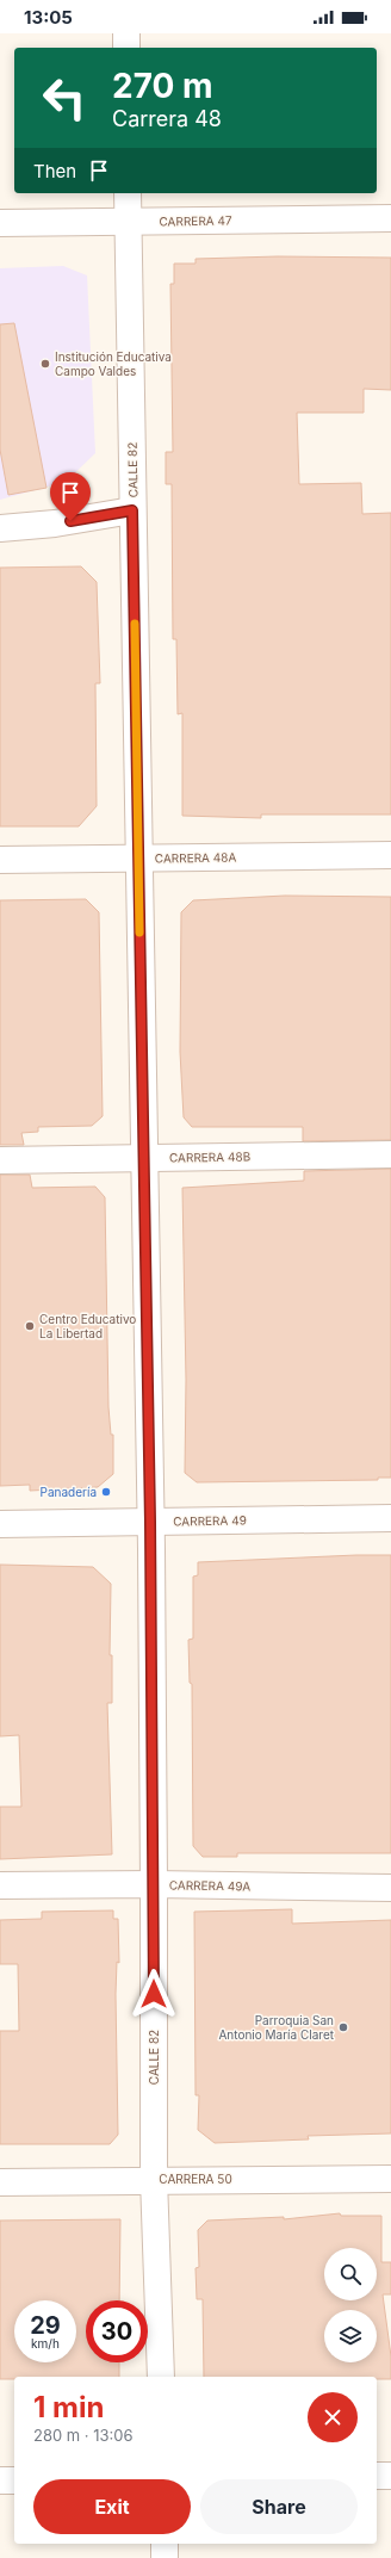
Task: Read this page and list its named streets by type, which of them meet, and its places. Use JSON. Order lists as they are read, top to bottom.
{
  "streets": {
    "street": [
      "CARRERA 47",
      "CALLE 82",
      "CARRERA 48A",
      "CARRERA 48B",
      "CARRERA 49",
      "CARRERA 49A",
      "CARRERA 50"
    ]
  },
  "crossings": [
    ["CARRERA 47", "CALLE 82"],
    ["CALLE 82", "CARRERA 48A"],
    ["CALLE 82", "CARRERA 48B"],
    ["CALLE 82", "CARRERA 49"],
    ["CALLE 82", "CARRERA 49A"],
    ["CALLE 82", "CARRERA 50"]
  ],
  "places": [
    "Institución Educativa Campo Valdes",
    "Centro Educativo La Libertad",
    "Panadería",
    "Parroquia San Antonio María Claret"
  ],
  "page": {
    "status": "13:05",
    "turn": ["270 m", "Carrera 48"],
    "then": "Then",
    "speed": "29 km/h",
    "limit": "30",
    "heading": ["1 min", "280 m · 13:06"],
    "buttons": ["Exit", "Share"]
  }
}
